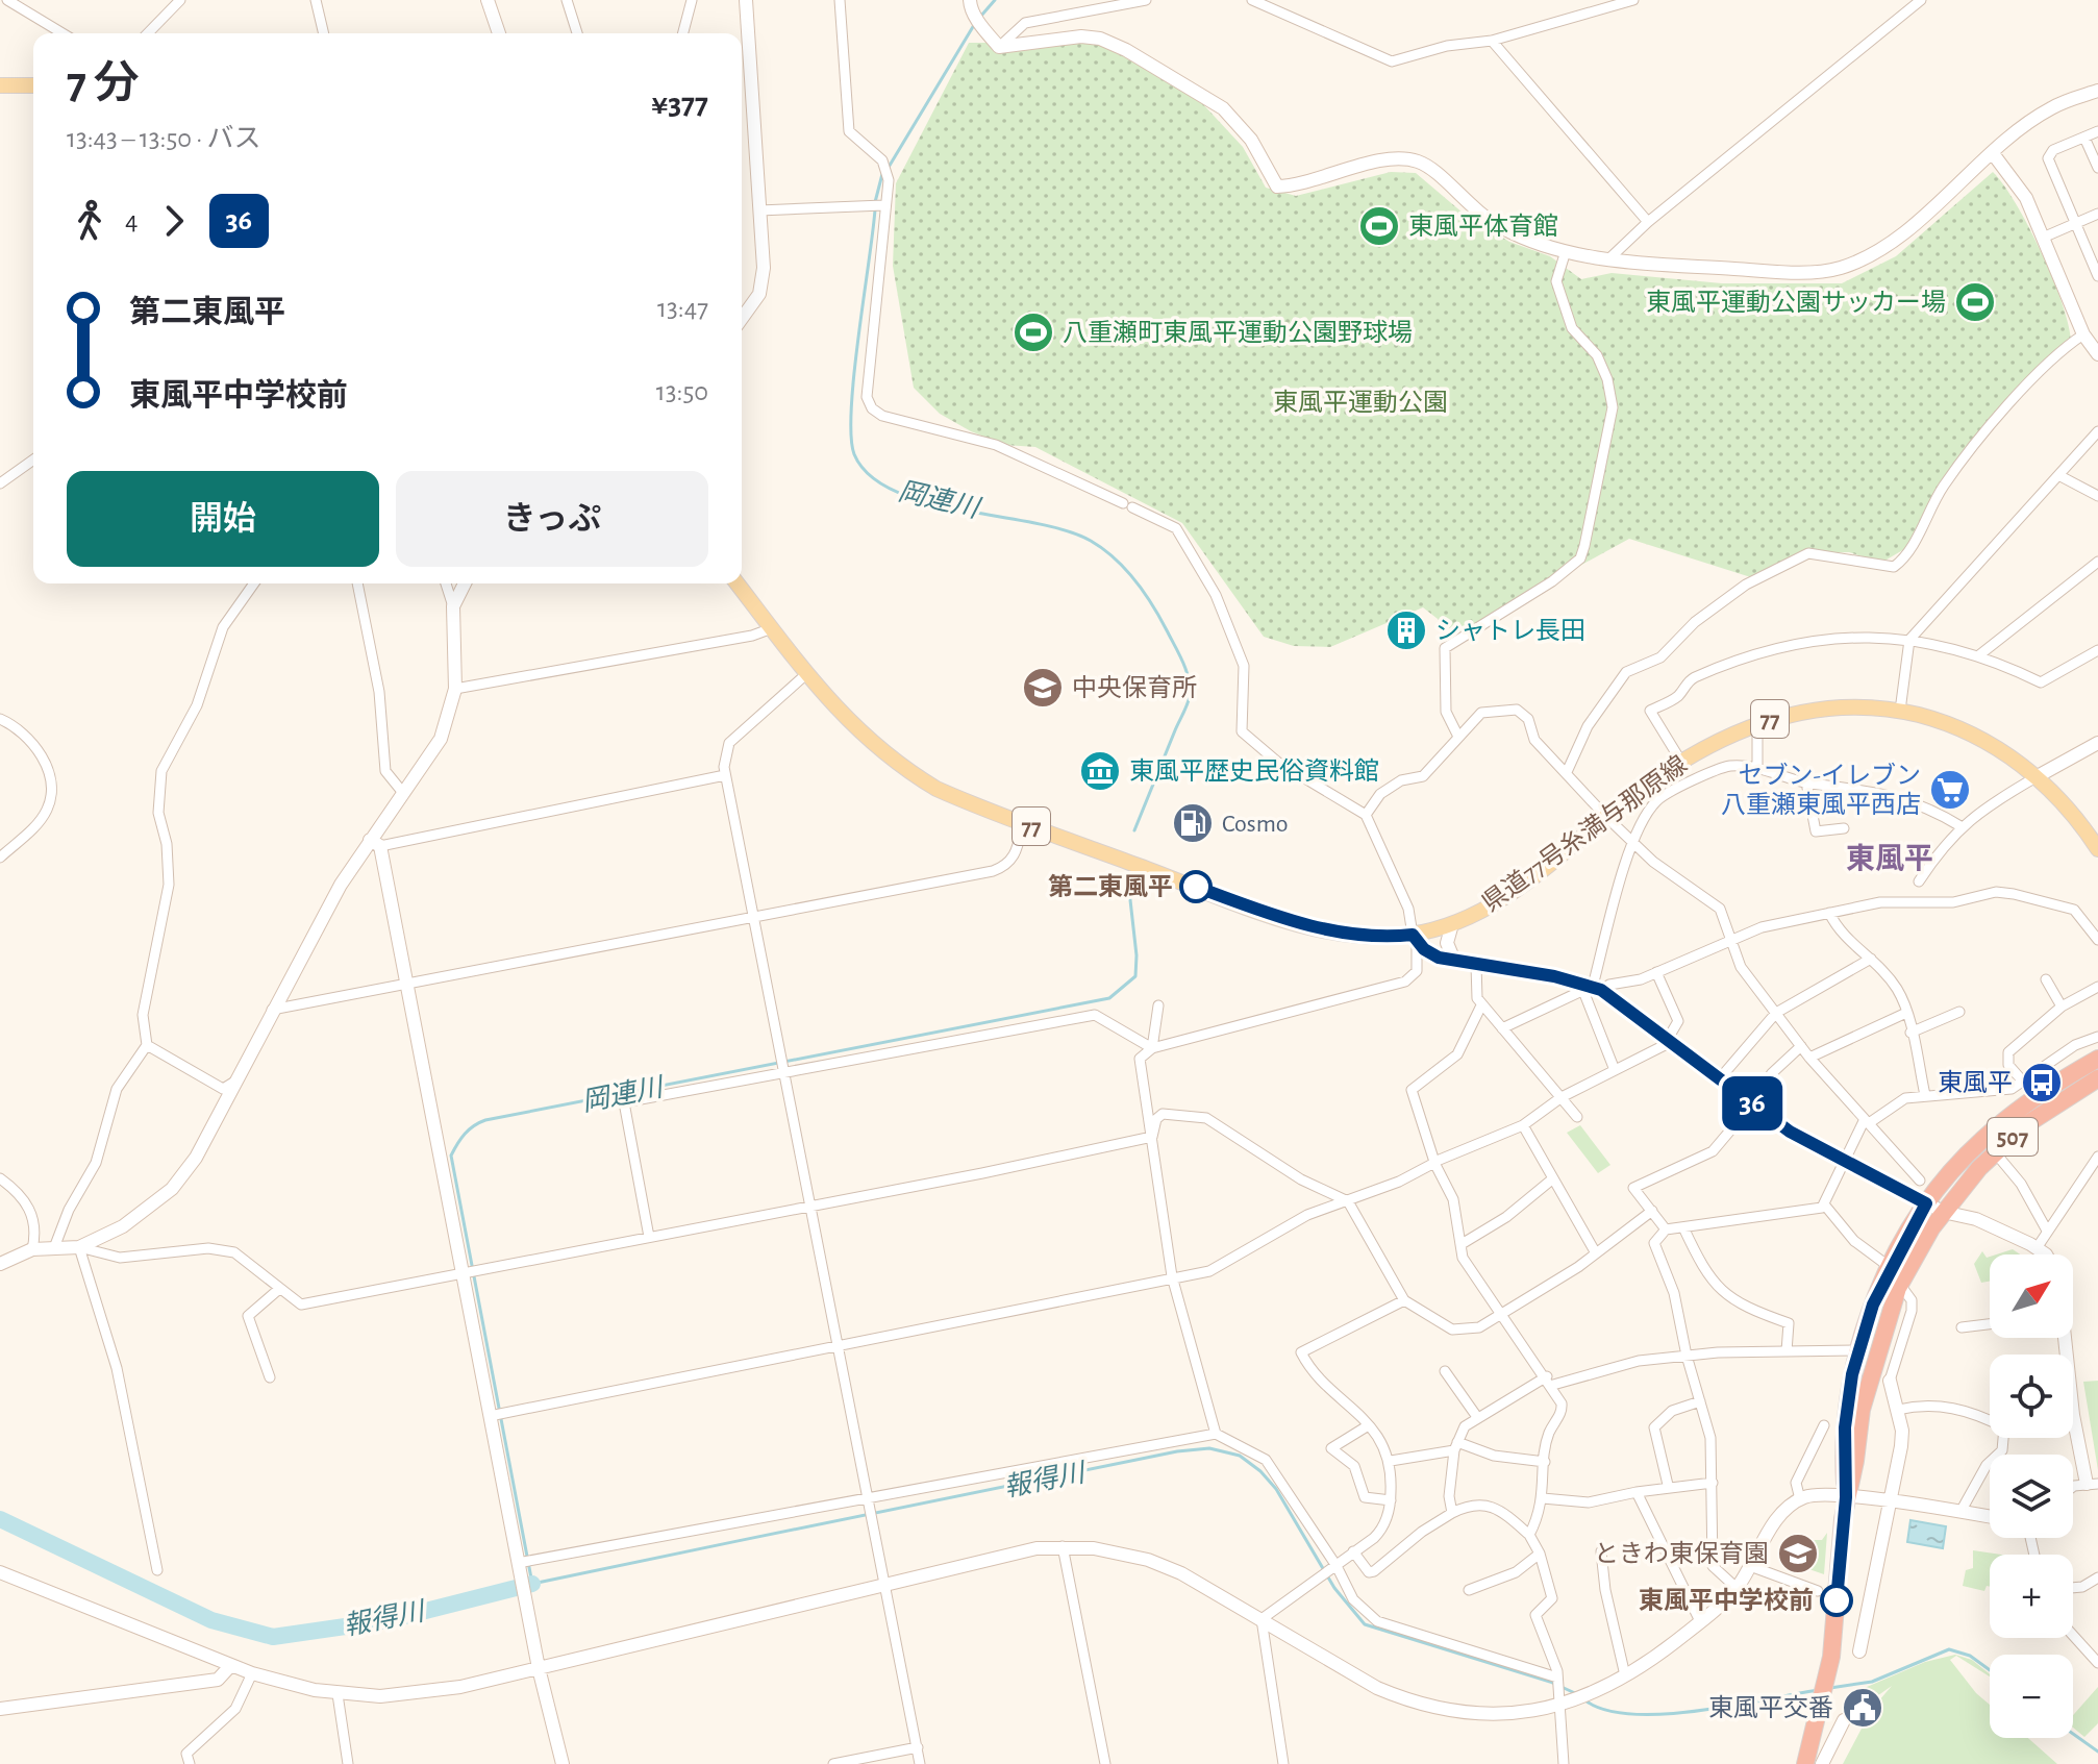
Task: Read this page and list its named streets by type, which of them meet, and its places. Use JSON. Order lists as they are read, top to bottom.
{
  "streets": {
    "highway": ["507"],
    "main road": ["77", "県道77号糸満与那原線"]
  },
  "districts": ["東風平"],
  "water": ["岡連川", "報得川"],
  "parks": ["東風平運動公園"],
  "places": {
    "sports": ["東風平体育館", "東風平運動公園サッカー場", "八重瀬町東風平運動公園野球場"],
    "building": ["シャトレ長田"],
    "school or university": ["中央保育所", "ときわ東保育園"],
    "museum": ["東風平歴史民俗資料館"],
    "supermarket": ["セブン-イレブン 八重瀬東風平西店"],
    "fuel station": ["Cosmo"],
    "other": ["第二東風平", "東風平中学校前"],
    "bus stop": ["東風平"],
    "public building": ["東風平交番"]
  },
  "lines": ["bus line 36"],
  "north": "top right",
  "page": {
    "on_map": "36",
    "heading": ["7 分", "13:43 – 13:50 · バス", "¥377"],
    "legs": ["4", "36"],
    "list": [
      {
        "name": "第二東風平",
        "value": "13:47"
      },
      {
        "name": "東風平中学校前",
        "value": "13:50"
      }
    ],
    "buttons": ["開始", "きっぷ"],
    "map_buttons": ["+", "−"]
  }
}
